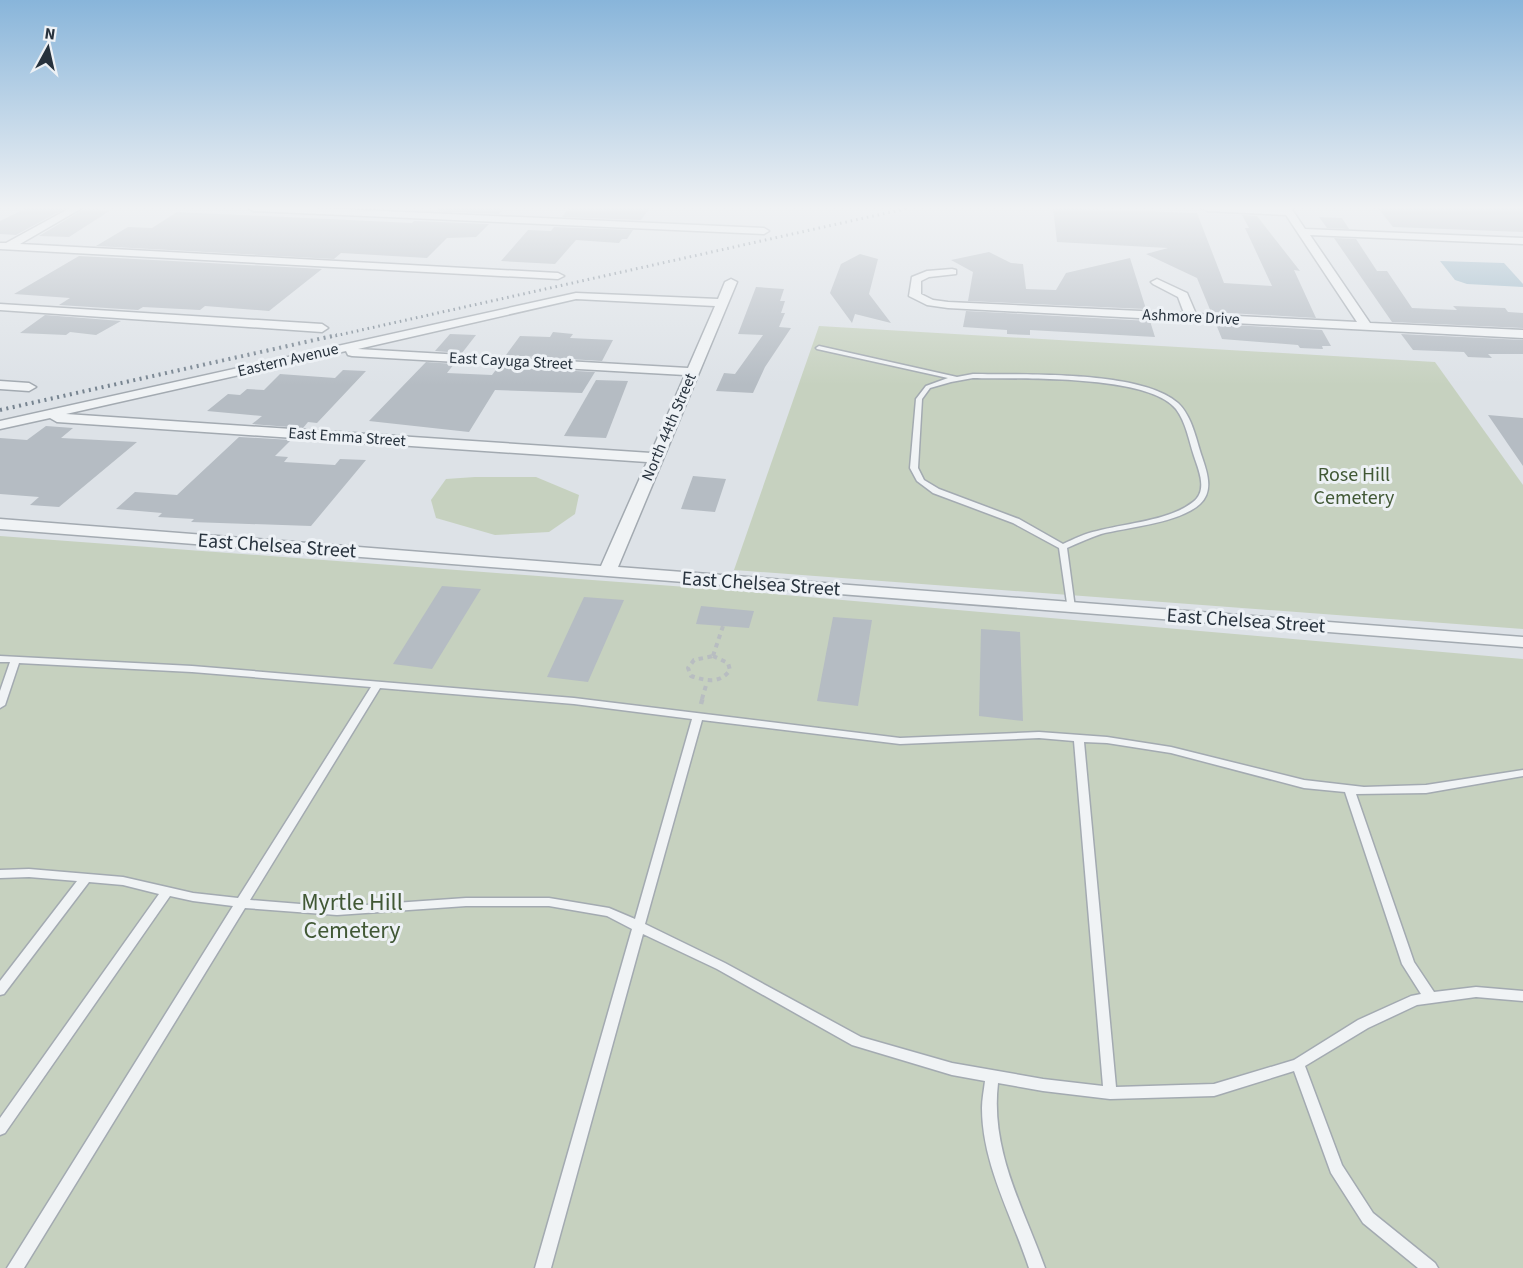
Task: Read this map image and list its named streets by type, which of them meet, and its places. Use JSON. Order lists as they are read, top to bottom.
{
  "streets": {
    "street": [
      "Ashmore Drive",
      "Eastern Avenue",
      "East Cayuga Street",
      "North 44th Street",
      "East Emma Street",
      "East Chelsea Street"
    ]
  },
  "crossings": [
    ["Eastern Avenue", "East Cayuga Street"],
    ["Eastern Avenue", "North 44th Street"],
    ["Eastern Avenue", "East Emma Street"],
    ["East Cayuga Street", "North 44th Street"],
    ["North 44th Street", "East Emma Street"],
    ["North 44th Street", "East Chelsea Street"]
  ],
  "parks": ["Rose Hill Cemetery", "Myrtle Hill Cemetery"],
  "north": "top"
}
